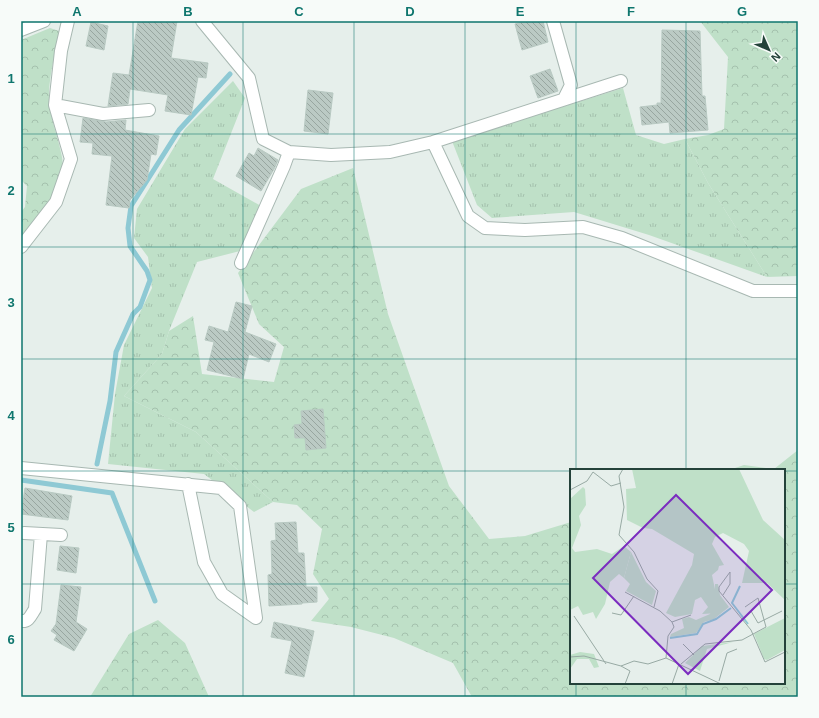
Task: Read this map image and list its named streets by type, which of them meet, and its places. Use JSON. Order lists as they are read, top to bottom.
{
  "north": "bottom right",
  "grid": {
    "columns": [
      "A",
      "B",
      "C",
      "D",
      "E",
      "F",
      "G"
    ],
    "rows": [
      "1",
      "2",
      "3",
      "4",
      "5",
      "6"
    ]
  }
}
